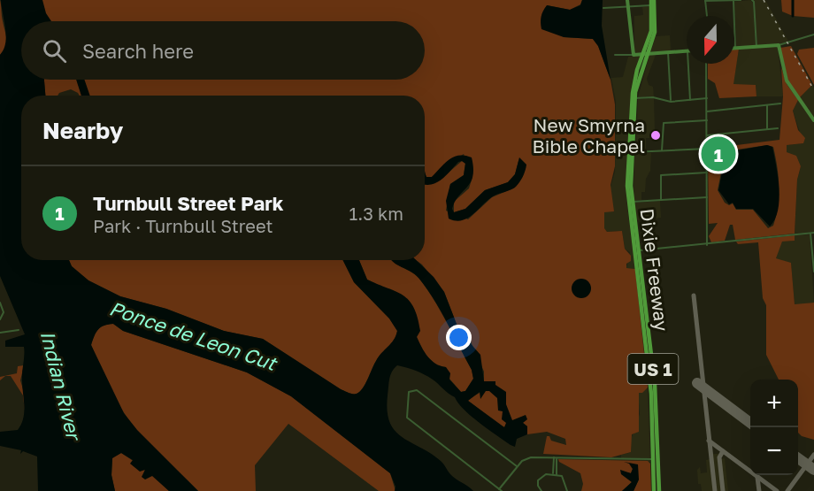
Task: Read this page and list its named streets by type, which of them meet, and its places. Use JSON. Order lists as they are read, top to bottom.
{
  "streets": {
    "main road": ["Dixie Freeway", "US 1"]
  },
  "crossings": [
    ["Dixie Freeway", "US 1"]
  ],
  "water": ["Ponce de Leon Cut", "Indian River"],
  "places": ["New Smyrna Bible Chapel"],
  "north": "bottom",
  "page": {
    "search": "Search here",
    "heading": "Nearby",
    "pins": "1",
    "list": [
      {
        "mark": "1",
        "name": "Turnbull Street Park",
        "note": "Park · Turnbull Street",
        "value": "1.3 km"
      }
    ],
    "map_buttons": ["+", "−"]
  }
}
